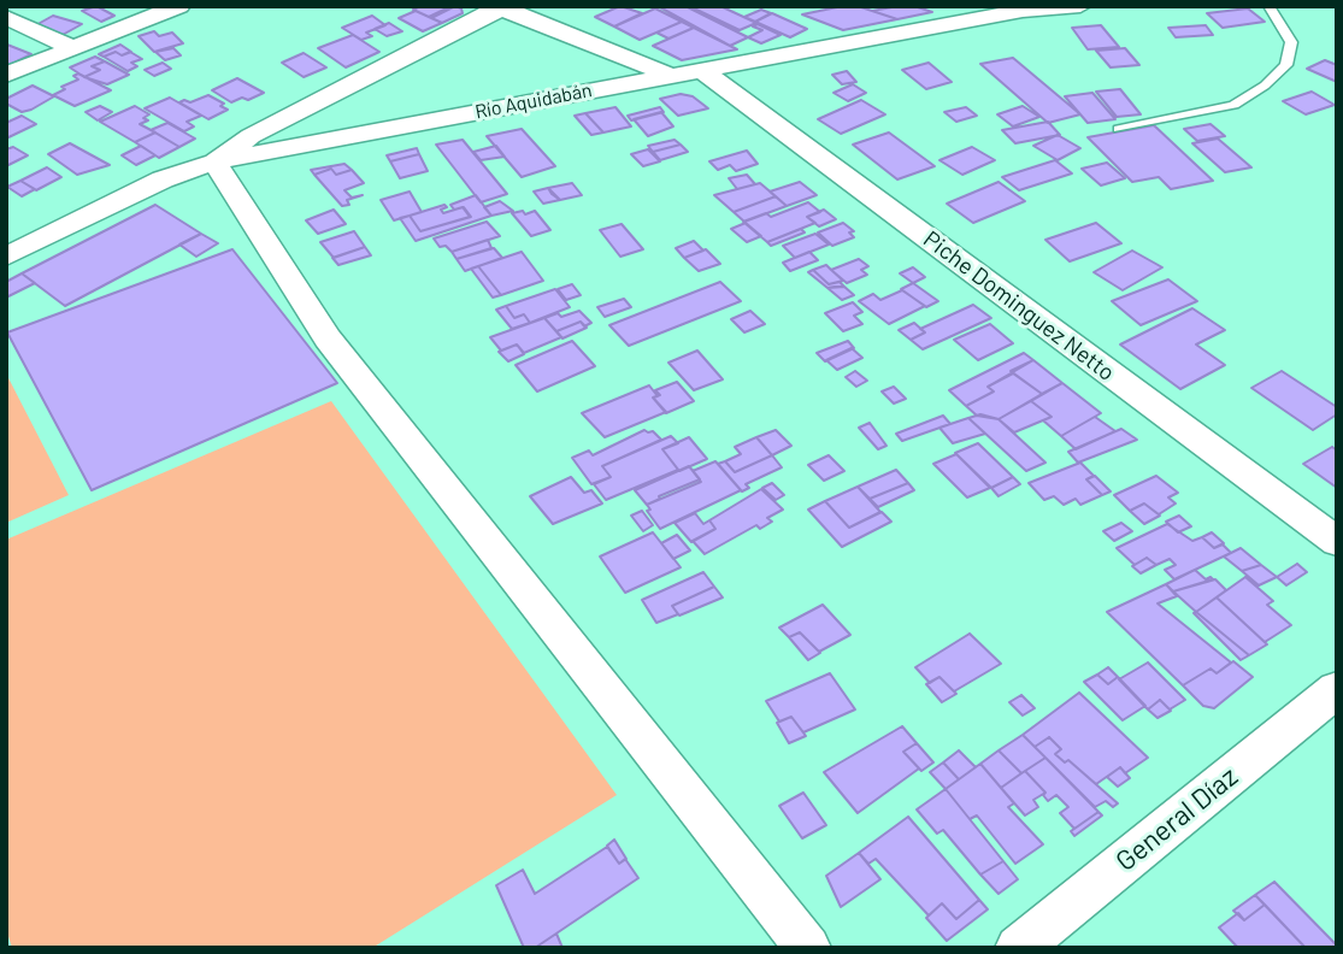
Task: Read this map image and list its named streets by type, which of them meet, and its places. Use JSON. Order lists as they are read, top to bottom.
{
  "streets": {
    "street": ["Río Aquidabán", "Piche Dominguez Netto", "General Díaz"]
  },
  "crossings": [
    ["Río Aquidabán", "Piche Dominguez Netto"]
  ]
}
